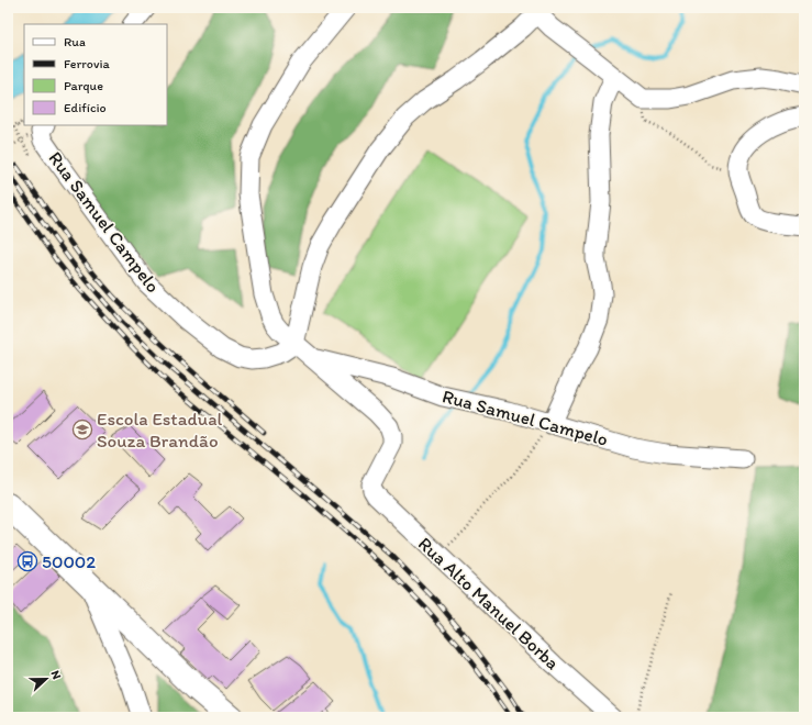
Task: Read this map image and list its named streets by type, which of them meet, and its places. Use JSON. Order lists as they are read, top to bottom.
{
  "streets": {
    "street": ["Rua Samuel Campelo", "Rua Alto Manuel Borba"]
  },
  "crossings": [
    ["Rua Samuel Campelo", "Rua Alto Manuel Borba"]
  ],
  "places": {
    "school or university": ["Escola Estadual Souza Brandão"],
    "bus stop": ["50002"]
  },
  "legend": [
    "Rua",
    "Ferrovia",
    "Parque",
    "Edifício"
  ],
  "north": "right"
}
